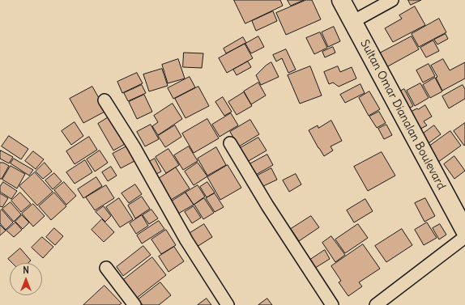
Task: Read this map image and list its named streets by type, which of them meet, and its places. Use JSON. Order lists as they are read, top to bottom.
{
  "streets": {
    "main road": ["Sultan Omar Dianalan Boulevard"]
  },
  "north": "top"
}
